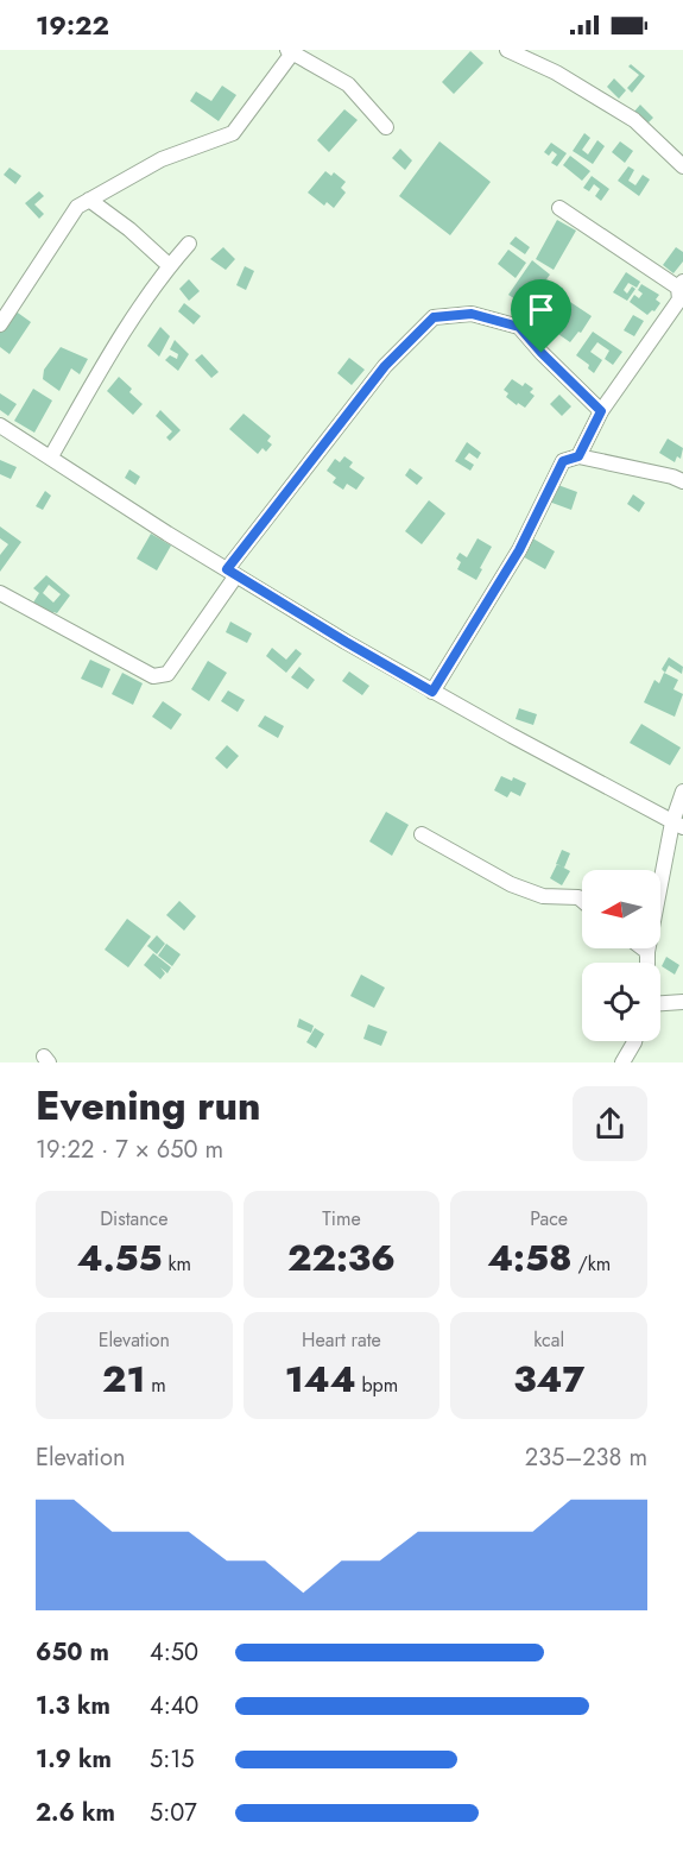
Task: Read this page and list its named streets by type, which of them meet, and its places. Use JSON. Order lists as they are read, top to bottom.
{
  "north": "left",
  "page": {
    "status": "19:22",
    "heading": ["Evening run", "19:22 · 7 × 650 m"],
    "stats": [
      ["Distance", "4.55 km"],
      ["Time", "22:36"],
      ["Pace", "4:58 /km"],
      ["Elevation", "21 m"],
      ["Heart rate", "144 bpm"],
      ["kcal", "347"]
    ],
    "chart": ["Elevation", "235–238 m"],
    "list": [
      {
        "name": "650 m",
        "note": "4:50"
      },
      {
        "name": "1.3 km",
        "note": "4:40"
      },
      {
        "name": "1.9 km",
        "note": "5:15"
      },
      {
        "name": "2.6 km",
        "note": "5:07"
      }
    ]
  }
}
